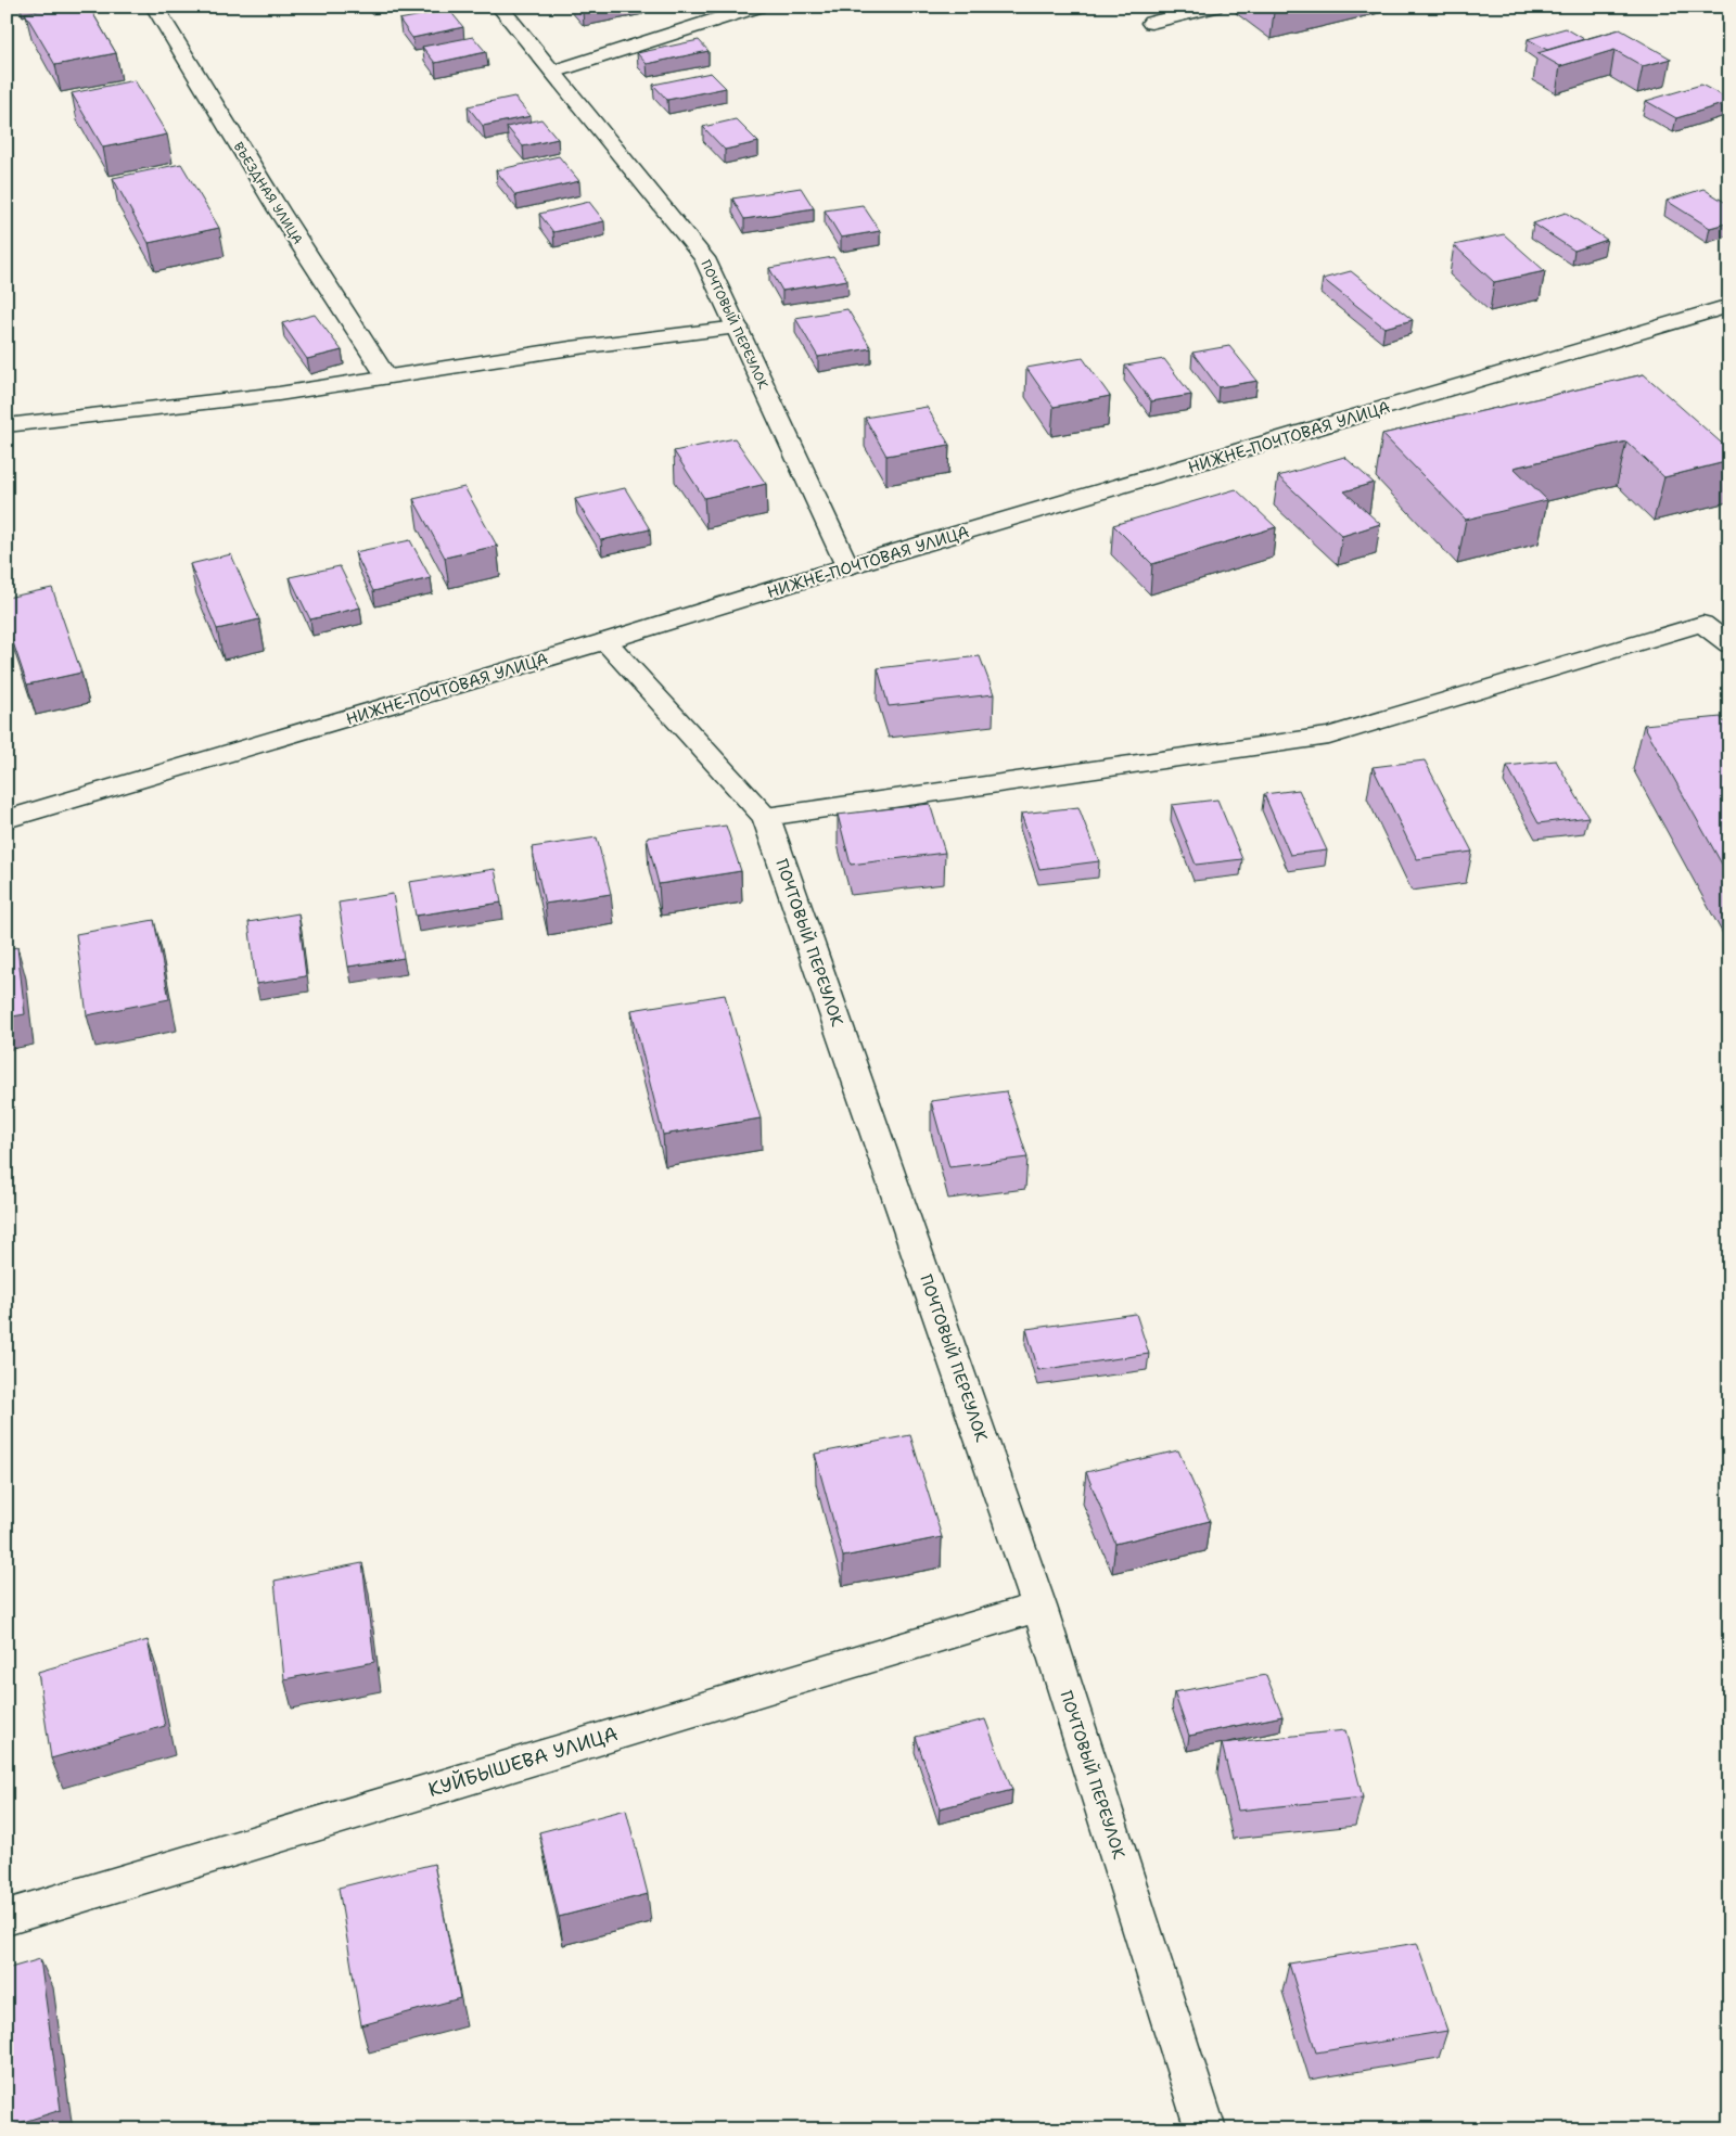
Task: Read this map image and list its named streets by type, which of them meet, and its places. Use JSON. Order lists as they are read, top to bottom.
{
  "streets": {
    "street": [
      "ВЪЕЗДНАЯ УЛИЦА",
      "ПОЧТОВЫЙ ПЕРЕУЛОК",
      "НИЖНЕ-ПОЧТОВАЯ УЛИЦА",
      "КУЙБЫШЕВА УЛИЦА"
    ]
  },
  "crossings": [
    ["ПОЧТОВЫЙ ПЕРЕУЛОК", "НИЖНЕ-ПОЧТОВАЯ УЛИЦА"],
    ["ПОЧТОВЫЙ ПЕРЕУЛОК", "КУЙБЫШЕВА УЛИЦА"]
  ]
}
